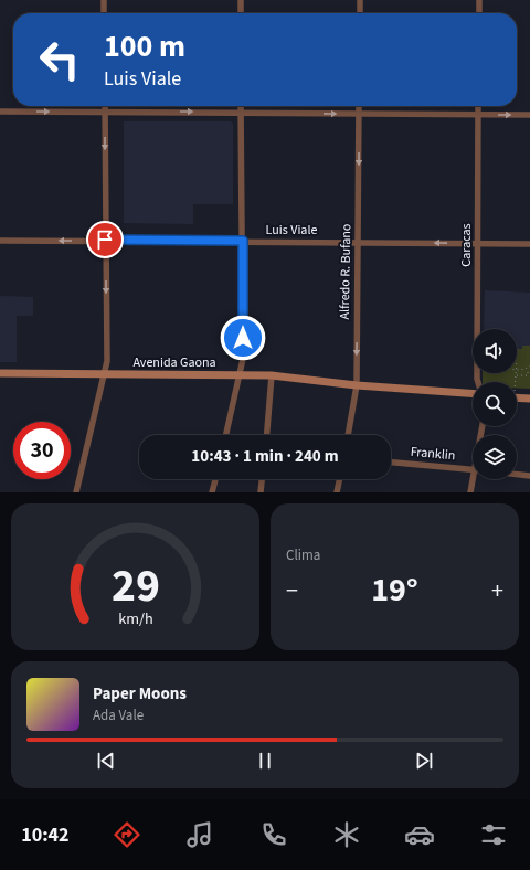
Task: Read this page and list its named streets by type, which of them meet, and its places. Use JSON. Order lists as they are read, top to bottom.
{
  "streets": {
    "main road": ["Avenida Gaona"],
    "street": [
      "Luis Viale",
      "Caracas",
      "Alfredo R. Bufano",
      "Franklin"
    ]
  },
  "crossings": [
    ["Luis Viale", "Caracas"],
    ["Luis Viale", "Alfredo R. Bufano"],
    ["Alfredo R. Bufano", "Avenida Gaona"]
  ],
  "one_way": ["Luis Viale", "Alfredo R. Bufano"],
  "page": {
    "turn": ["100 m", "Luis Viale"],
    "limit": "30",
    "trip": "10:43 · 1 min · 240 m",
    "tile": "Clima",
    "heat": ["−", "19°", "+"],
    "song": ["Paper Moons", "Ada Vale"],
    "tabs": "10:42",
    "gauge": ["29", "km/h"]
  }
}
